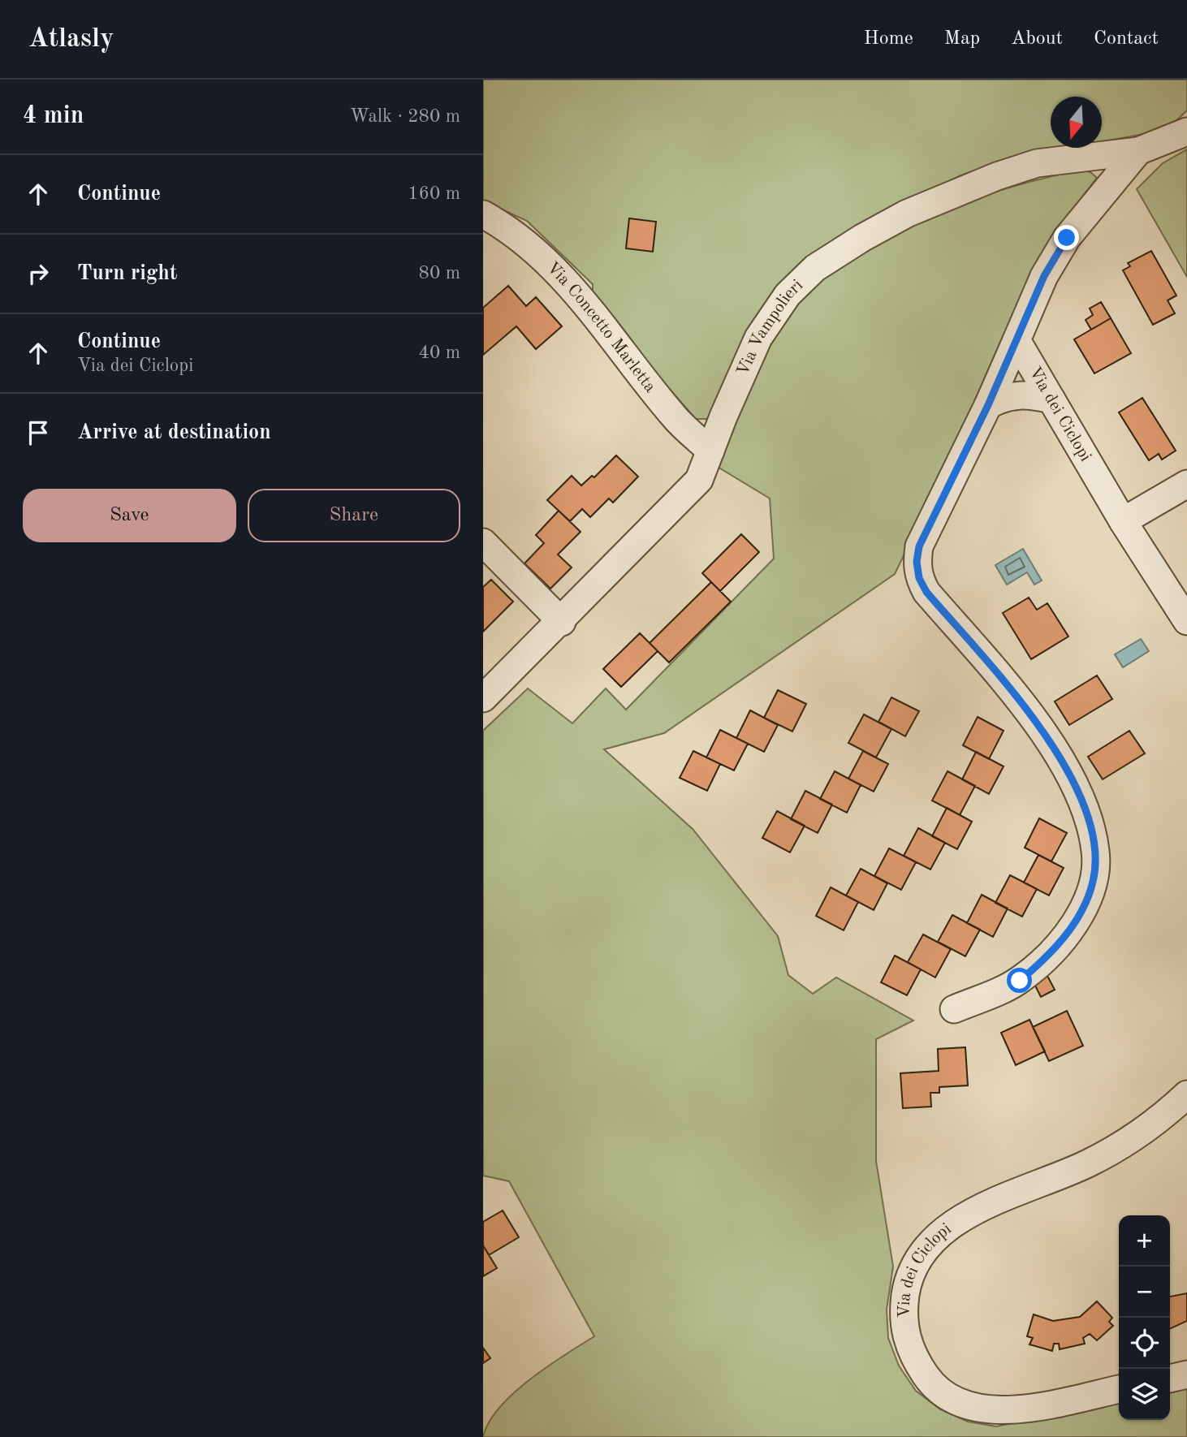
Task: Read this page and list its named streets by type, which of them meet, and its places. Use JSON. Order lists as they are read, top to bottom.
{
  "streets": {
    "street": ["Via Concetto Marletta", "Via Vampolieri", "Via dei Ciclopi"]
  },
  "crossings": [
    ["Via Concetto Marletta", "Via Vampolieri"]
  ],
  "north": "bottom",
  "page": {
    "header": "Atlasly",
    "nav": [
      "Home",
      "Map",
      "About",
      "Contact"
    ],
    "heading": ["4 min", "Walk · 280 m"],
    "list": [
      ["Continue", "160 m"],
      ["Turn right", "80 m"],
      ["Continue", "Via dei Ciclopi", "40 m"],
      "Arrive at destination"
    ],
    "buttons": ["Save", "Share"],
    "map_buttons": ["+", "−"]
  }
}
